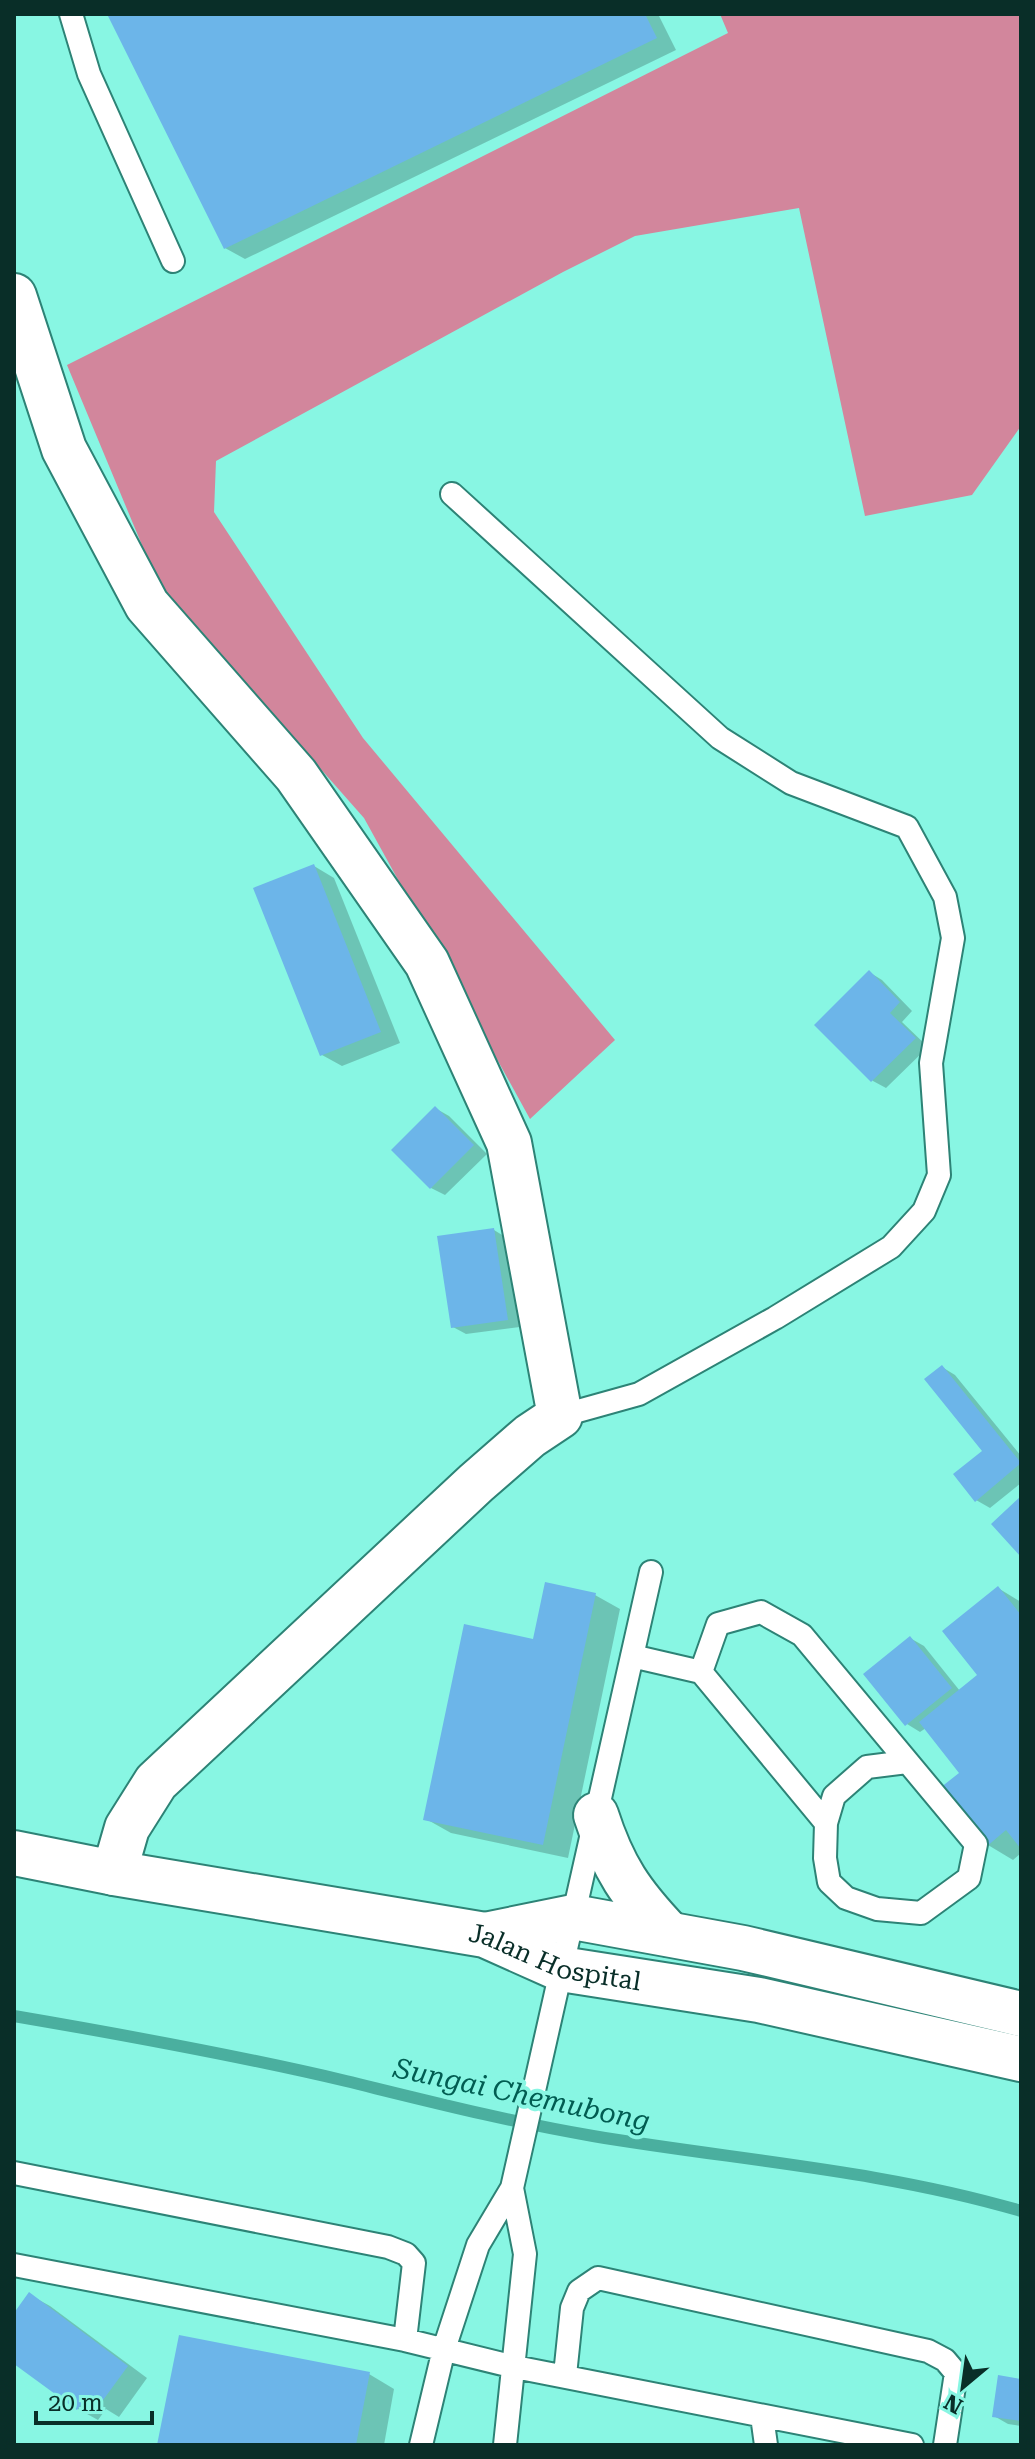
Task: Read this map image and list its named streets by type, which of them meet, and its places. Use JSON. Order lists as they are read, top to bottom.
{
  "streets": {
    "street": ["Jalan Hospital"]
  },
  "water": ["Sungai Chemubong"],
  "scale_bar": "20 m",
  "north": "bottom left"
}
